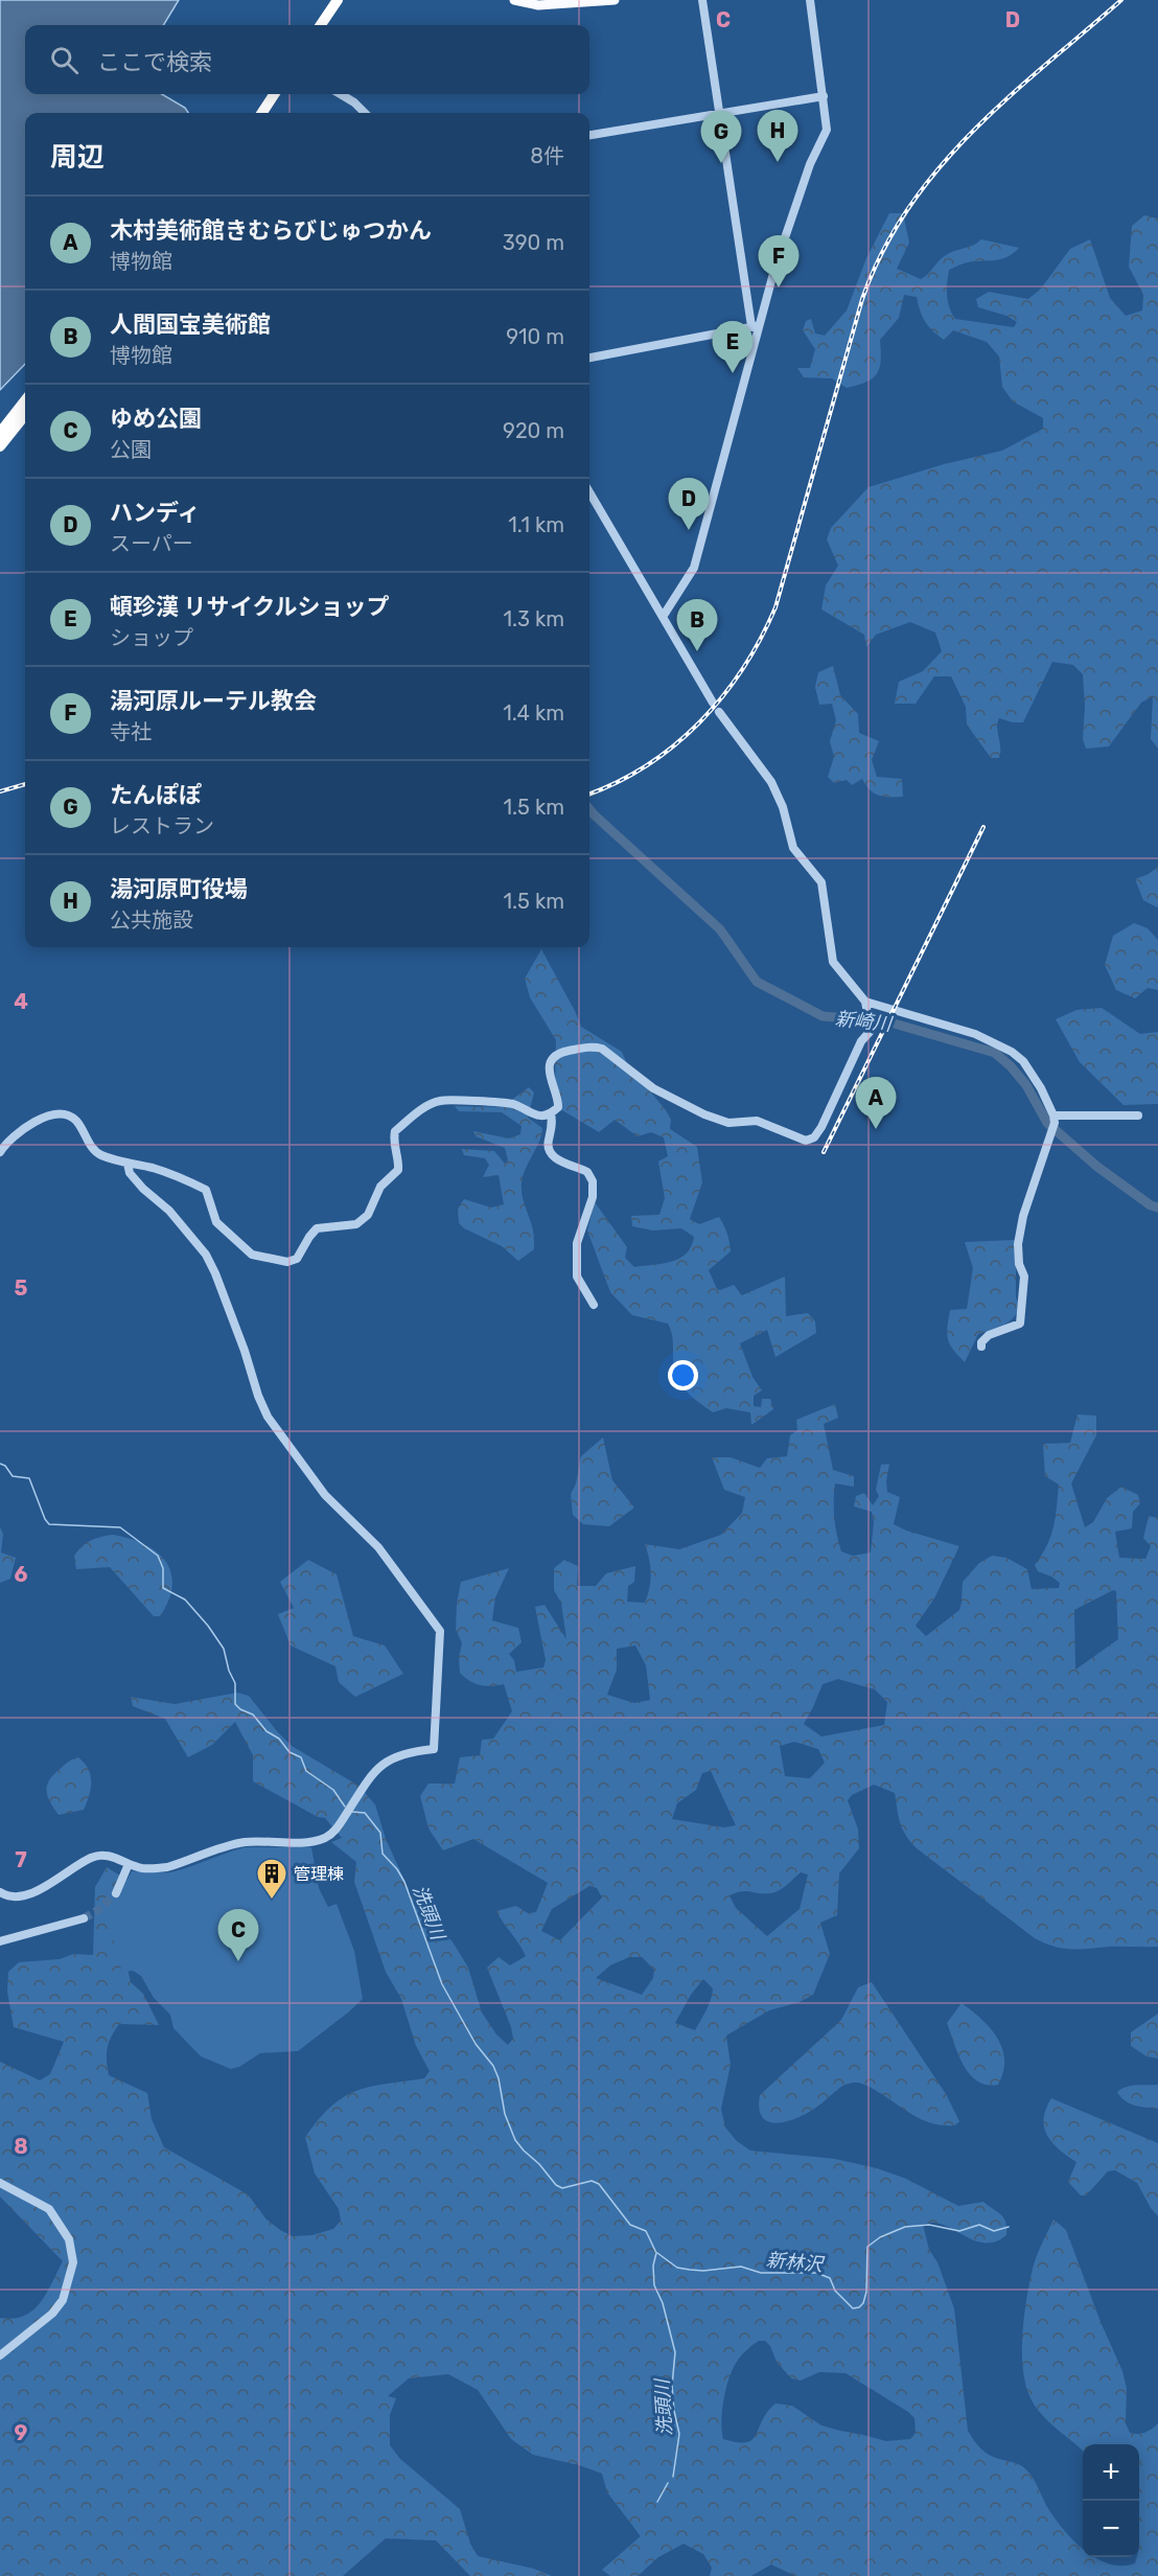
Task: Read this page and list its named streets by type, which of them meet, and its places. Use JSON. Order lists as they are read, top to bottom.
{
  "water": ["新崎川", "洗頭川", "新林沢"],
  "places": {
    "building": ["管理棟"]
  },
  "page": {
    "search": "ここで検索",
    "pins": [
      "H",
      "G",
      "F",
      "E",
      "D",
      "B",
      "A",
      "C"
    ],
    "heading": ["周辺", "8件"],
    "list": [
      {
        "mark": "A",
        "name": "木村美術館きむらびじゅつかん",
        "note": "博物館",
        "value": "390 m"
      },
      {
        "mark": "B",
        "name": "人間国宝美術館",
        "note": "博物館",
        "value": "910 m"
      },
      {
        "mark": "C",
        "name": "ゆめ公園",
        "note": "公園",
        "value": "920 m"
      },
      {
        "mark": "D",
        "name": "ハンディ",
        "note": "スーパー",
        "value": "1.1 km"
      },
      {
        "mark": "E",
        "name": "頓珍漢 リサイクルショップ",
        "note": "ショップ",
        "value": "1.3 km"
      },
      {
        "mark": "F",
        "name": "湯河原ルーテル教会",
        "note": "寺社",
        "value": "1.4 km"
      },
      {
        "mark": "G",
        "name": "たんぽぽ",
        "note": "レストラン",
        "value": "1.5 km"
      },
      {
        "mark": "H",
        "name": "湯河原町役場",
        "note": "公共施設",
        "value": "1.5 km"
      }
    ],
    "map_buttons": ["+", "−"]
  },
  "grid": {
    "columns": ["C", "D"],
    "rows": [
      "4",
      "5",
      "6",
      "7",
      "8",
      "9"
    ]
  }
}
